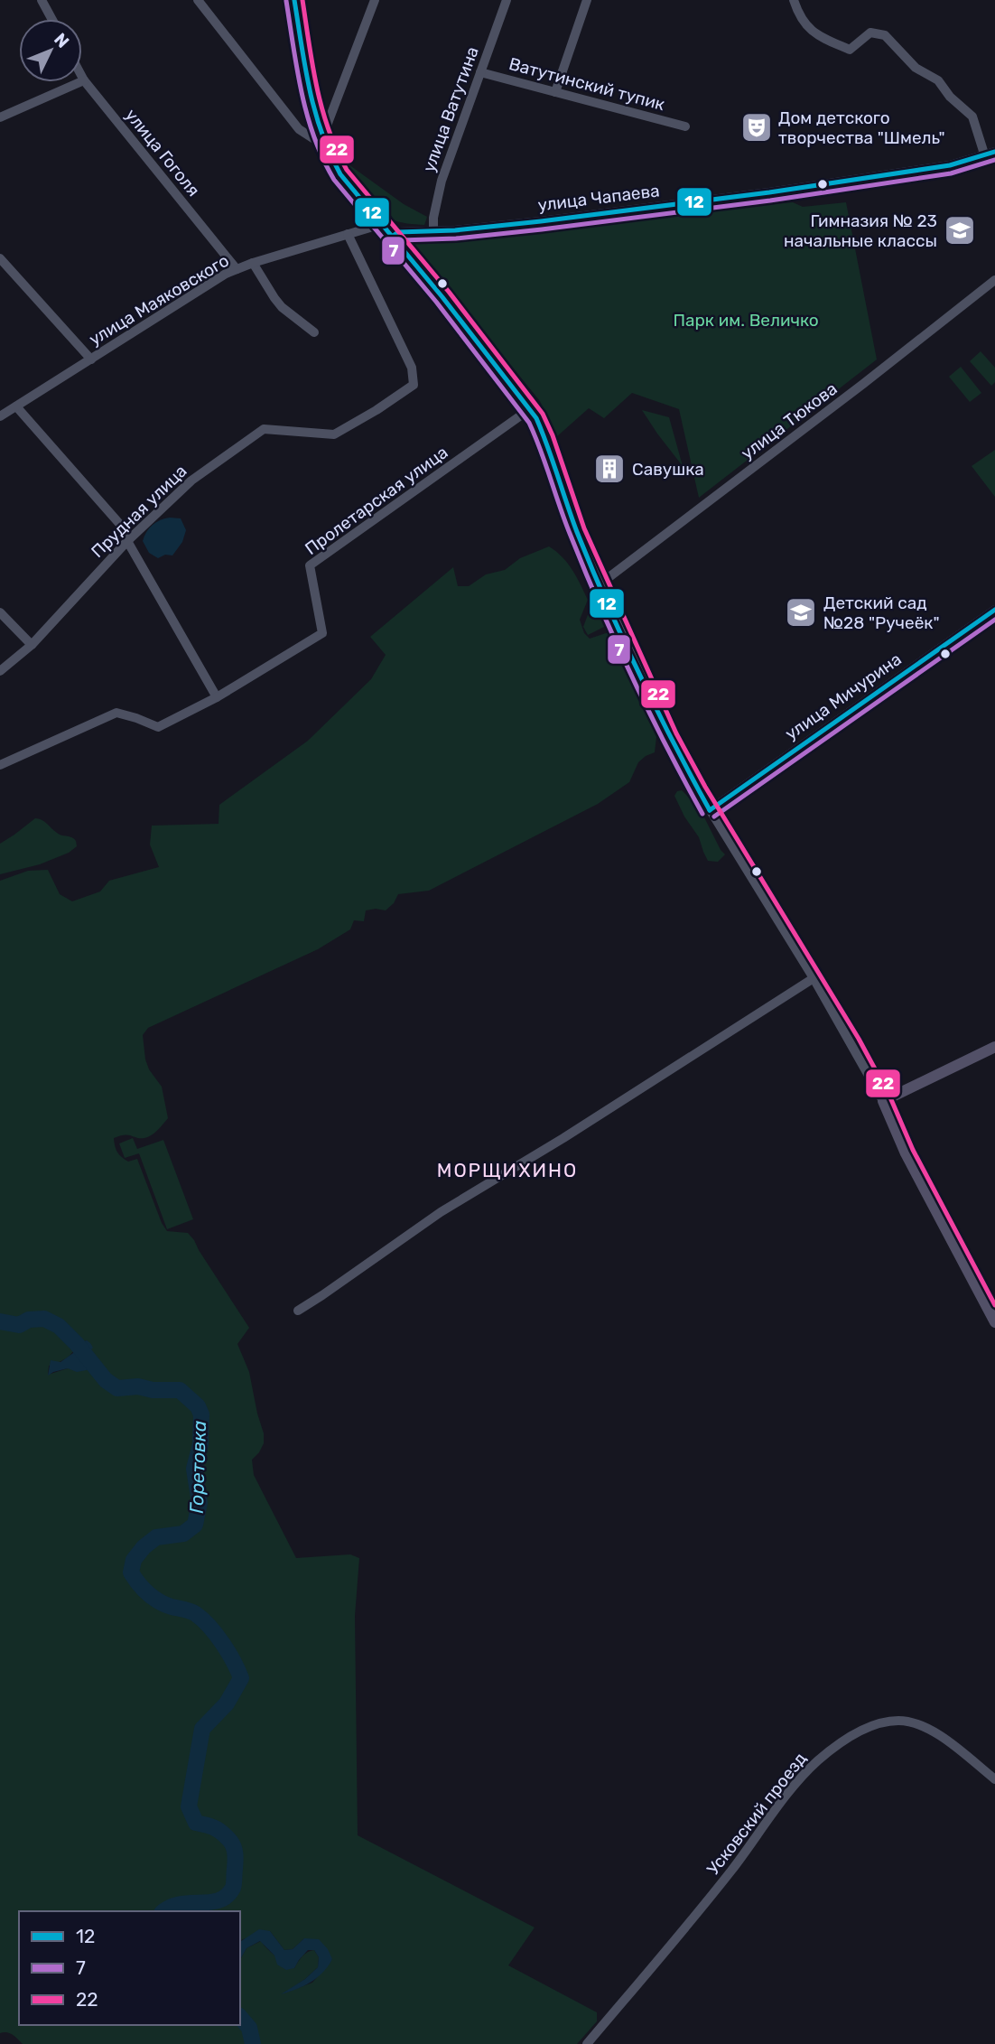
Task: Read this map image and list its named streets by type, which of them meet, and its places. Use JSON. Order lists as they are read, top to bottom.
{
  "streets": {
    "street": [
      "Ватутинский тупик",
      "улица Ватутина",
      "улица Гоголя",
      "улица Чапаева",
      "улица Маяковского",
      "улица Тюкова",
      "Пролетарская улица",
      "Прудная улица",
      "улица Мичурина",
      "Усковский проезд"
    ]
  },
  "crossings": [
    ["Ватутинский тупик", "улица Ватутина"],
    ["улица Ватутина", "улица Чапаева"],
    ["улица Гоголя", "улица Маяковского"],
    ["улица Маяковского", "Прудная улица"]
  ],
  "districts": ["МОРЩИХИНО"],
  "water": ["Горетовка"],
  "parks": ["Парк им. Величко"],
  "places": {
    "theatre": ["Дом детского творчества \"Шмель\""],
    "school or university": ["Гимназия № 23 начальные классы", "Детский сад №28 \"Ручеёк\""],
    "building": ["Савушка"]
  },
  "lines": ["transit line 12", "transit line 22", "transit line 7"],
  "legend": ["12", "7", "22"],
  "north": "top right"
}
